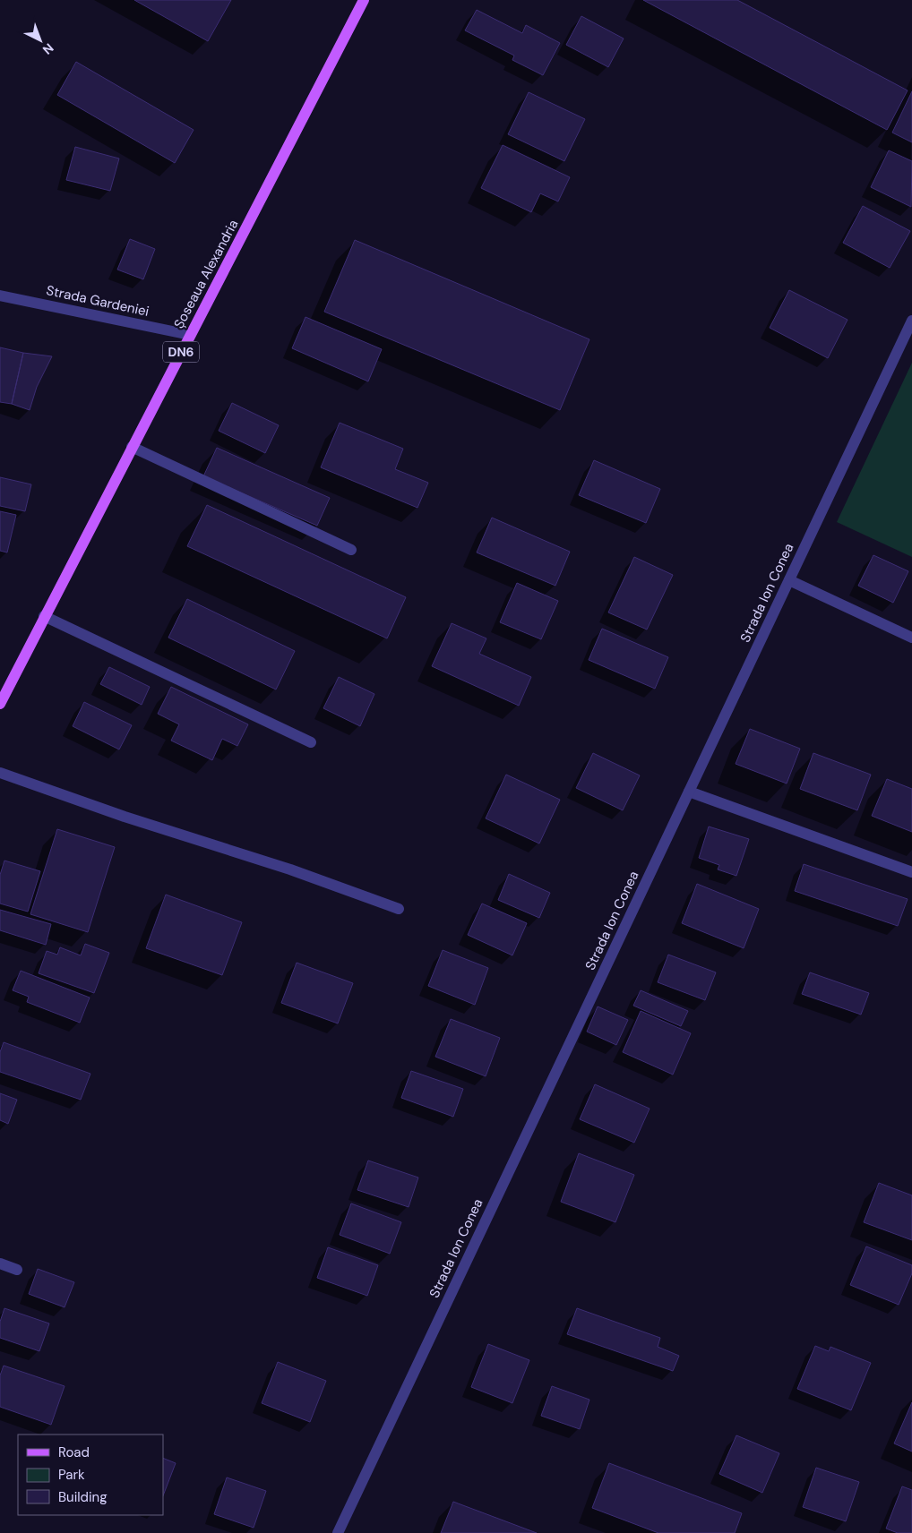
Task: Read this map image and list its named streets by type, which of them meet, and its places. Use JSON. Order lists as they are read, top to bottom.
{
  "streets": {
    "main road": ["Șoseaua Alexandria", "DN6"],
    "street": ["Strada Gardeniei", "Strada Ion Conea"]
  },
  "crossings": [
    ["Șoseaua Alexandria", "Strada Gardeniei"]
  ],
  "legend": ["Road", "Park", "Building"],
  "north": "bottom right"
}
